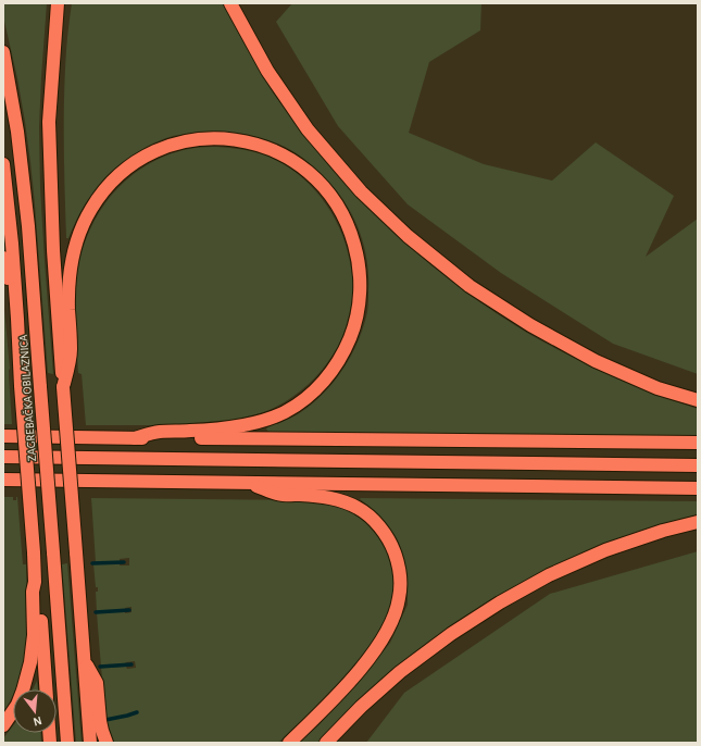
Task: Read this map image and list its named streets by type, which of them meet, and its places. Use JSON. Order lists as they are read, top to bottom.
{
  "streets": {
    "highway": ["ZAGREBAČKA OBILAZNICA"]
  },
  "north": "bottom"
}
